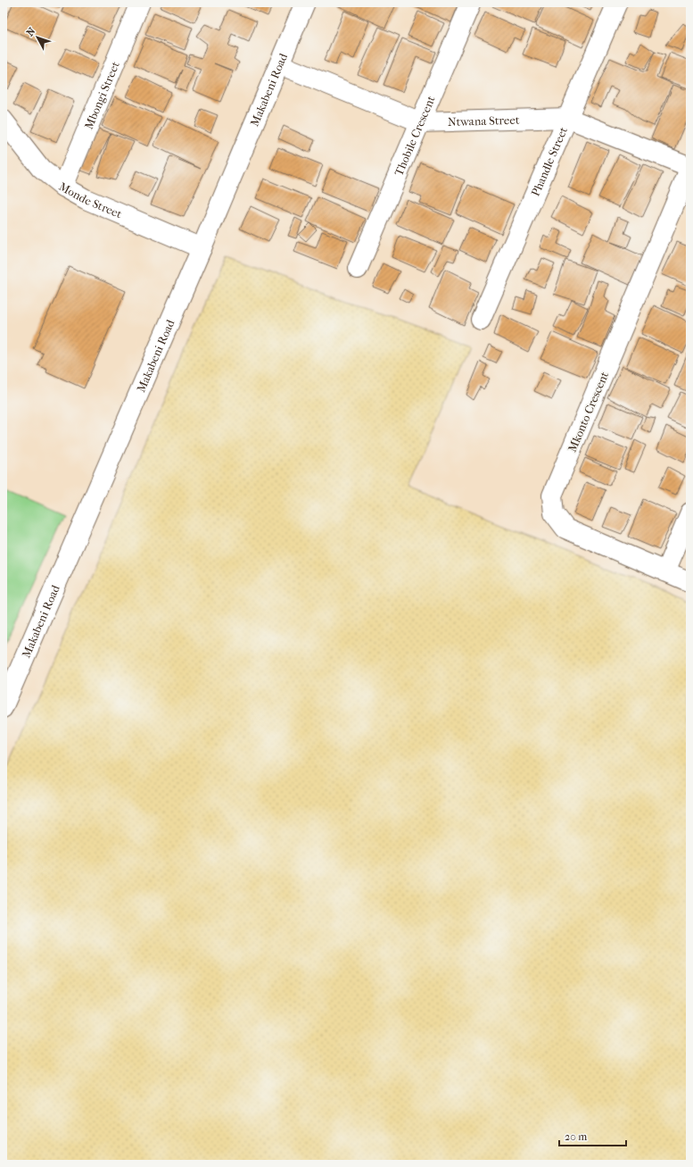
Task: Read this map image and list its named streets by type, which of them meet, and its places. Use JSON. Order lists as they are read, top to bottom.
{
  "streets": {
    "street": [
      "Makabeni Road",
      "Mbongi Street",
      "Ntwana Street",
      "Thobile Crescent",
      "Phandle Street",
      "Monde Street",
      "Mkonto Crescent"
    ]
  },
  "crossings": [
    ["Makabeni Road", "Ntwana Street"],
    ["Makabeni Road", "Monde Street"],
    ["Mbongi Street", "Monde Street"],
    ["Ntwana Street", "Thobile Crescent"],
    ["Ntwana Street", "Phandle Street"],
    ["Ntwana Street", "Mkonto Crescent"]
  ],
  "scale_bar": "20 m",
  "north": "top left"
}
